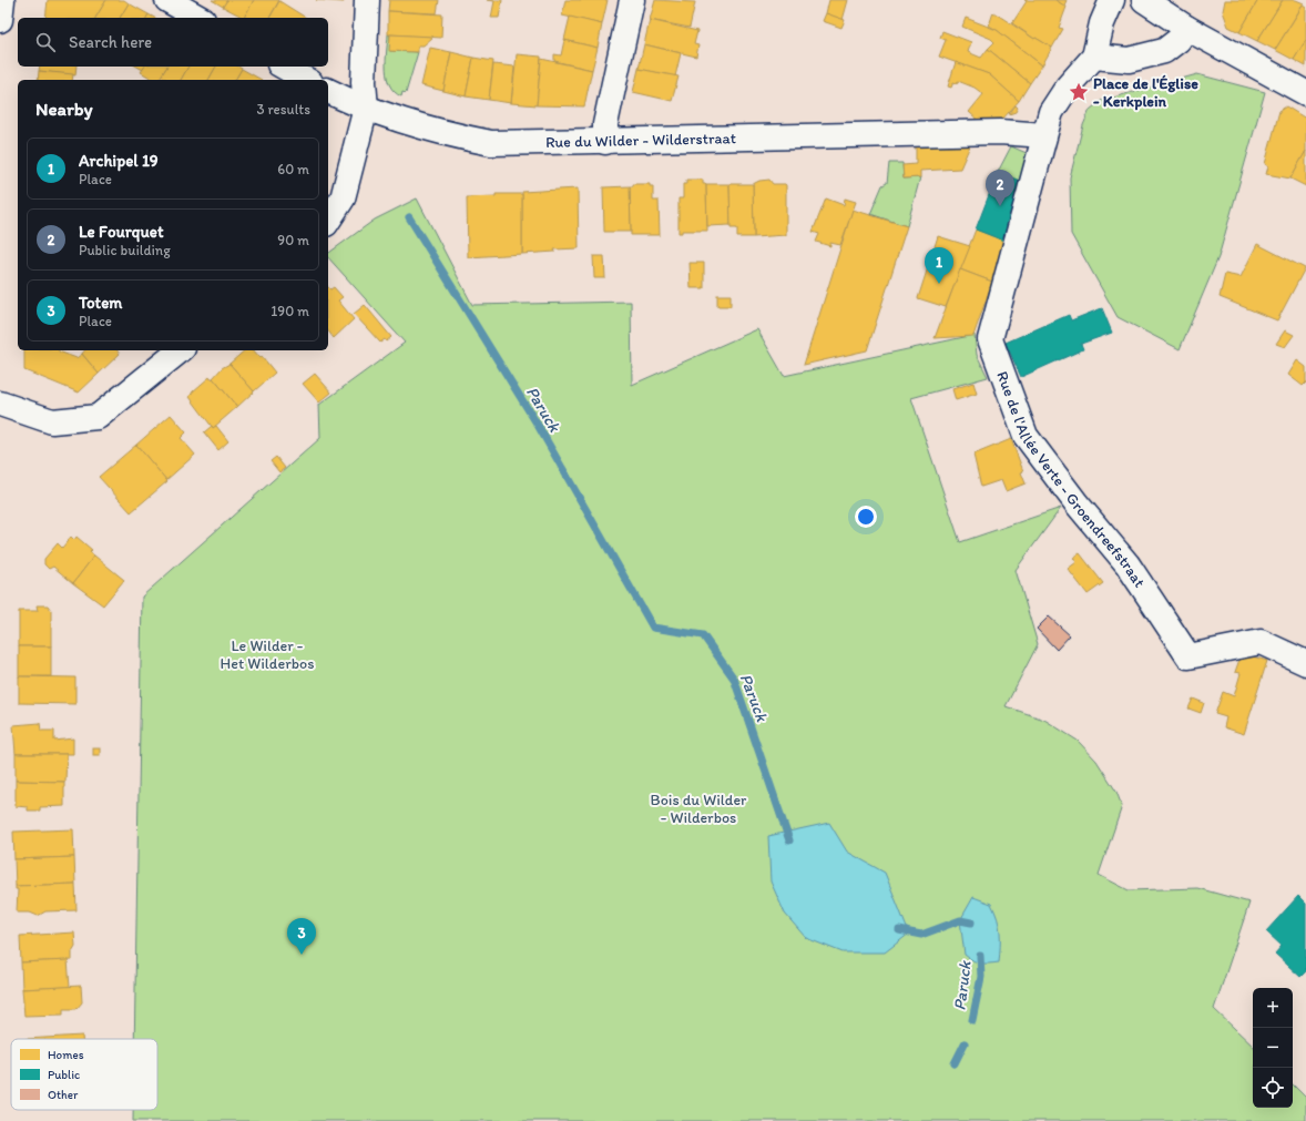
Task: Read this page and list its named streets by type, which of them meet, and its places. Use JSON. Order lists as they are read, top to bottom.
{
  "streets": {
    "street": ["Rue du Wilder - Wilderstraat", "Rue de l'Allée Verte - Groendreefstraat"]
  },
  "crossings": [
    ["Rue du Wilder - Wilderstraat", "Rue de l'Allée Verte - Groendreefstraat"]
  ],
  "water": ["Paruck"],
  "parks": ["Le Wilder - Het Wilderbos", "Bois du Wilder - Wilderbos"],
  "places": {
    "place": ["Place de l'Église - Kerkplein"]
  },
  "legend": ["Homes", "Public", "Other"],
  "page": {
    "search": "Search here",
    "heading": ["Nearby", "3 results"],
    "list": [
      {
        "mark": "1",
        "name": "Archipel 19",
        "note": "Place",
        "value": "60 m"
      },
      {
        "mark": "2",
        "name": "Le Fourquet",
        "note": "Public building",
        "value": "90 m"
      },
      {
        "mark": "3",
        "name": "Totem",
        "note": "Place",
        "value": "190 m"
      }
    ],
    "pins": ["2", "1", "3"],
    "map_buttons": ["+", "−"]
  }
}
